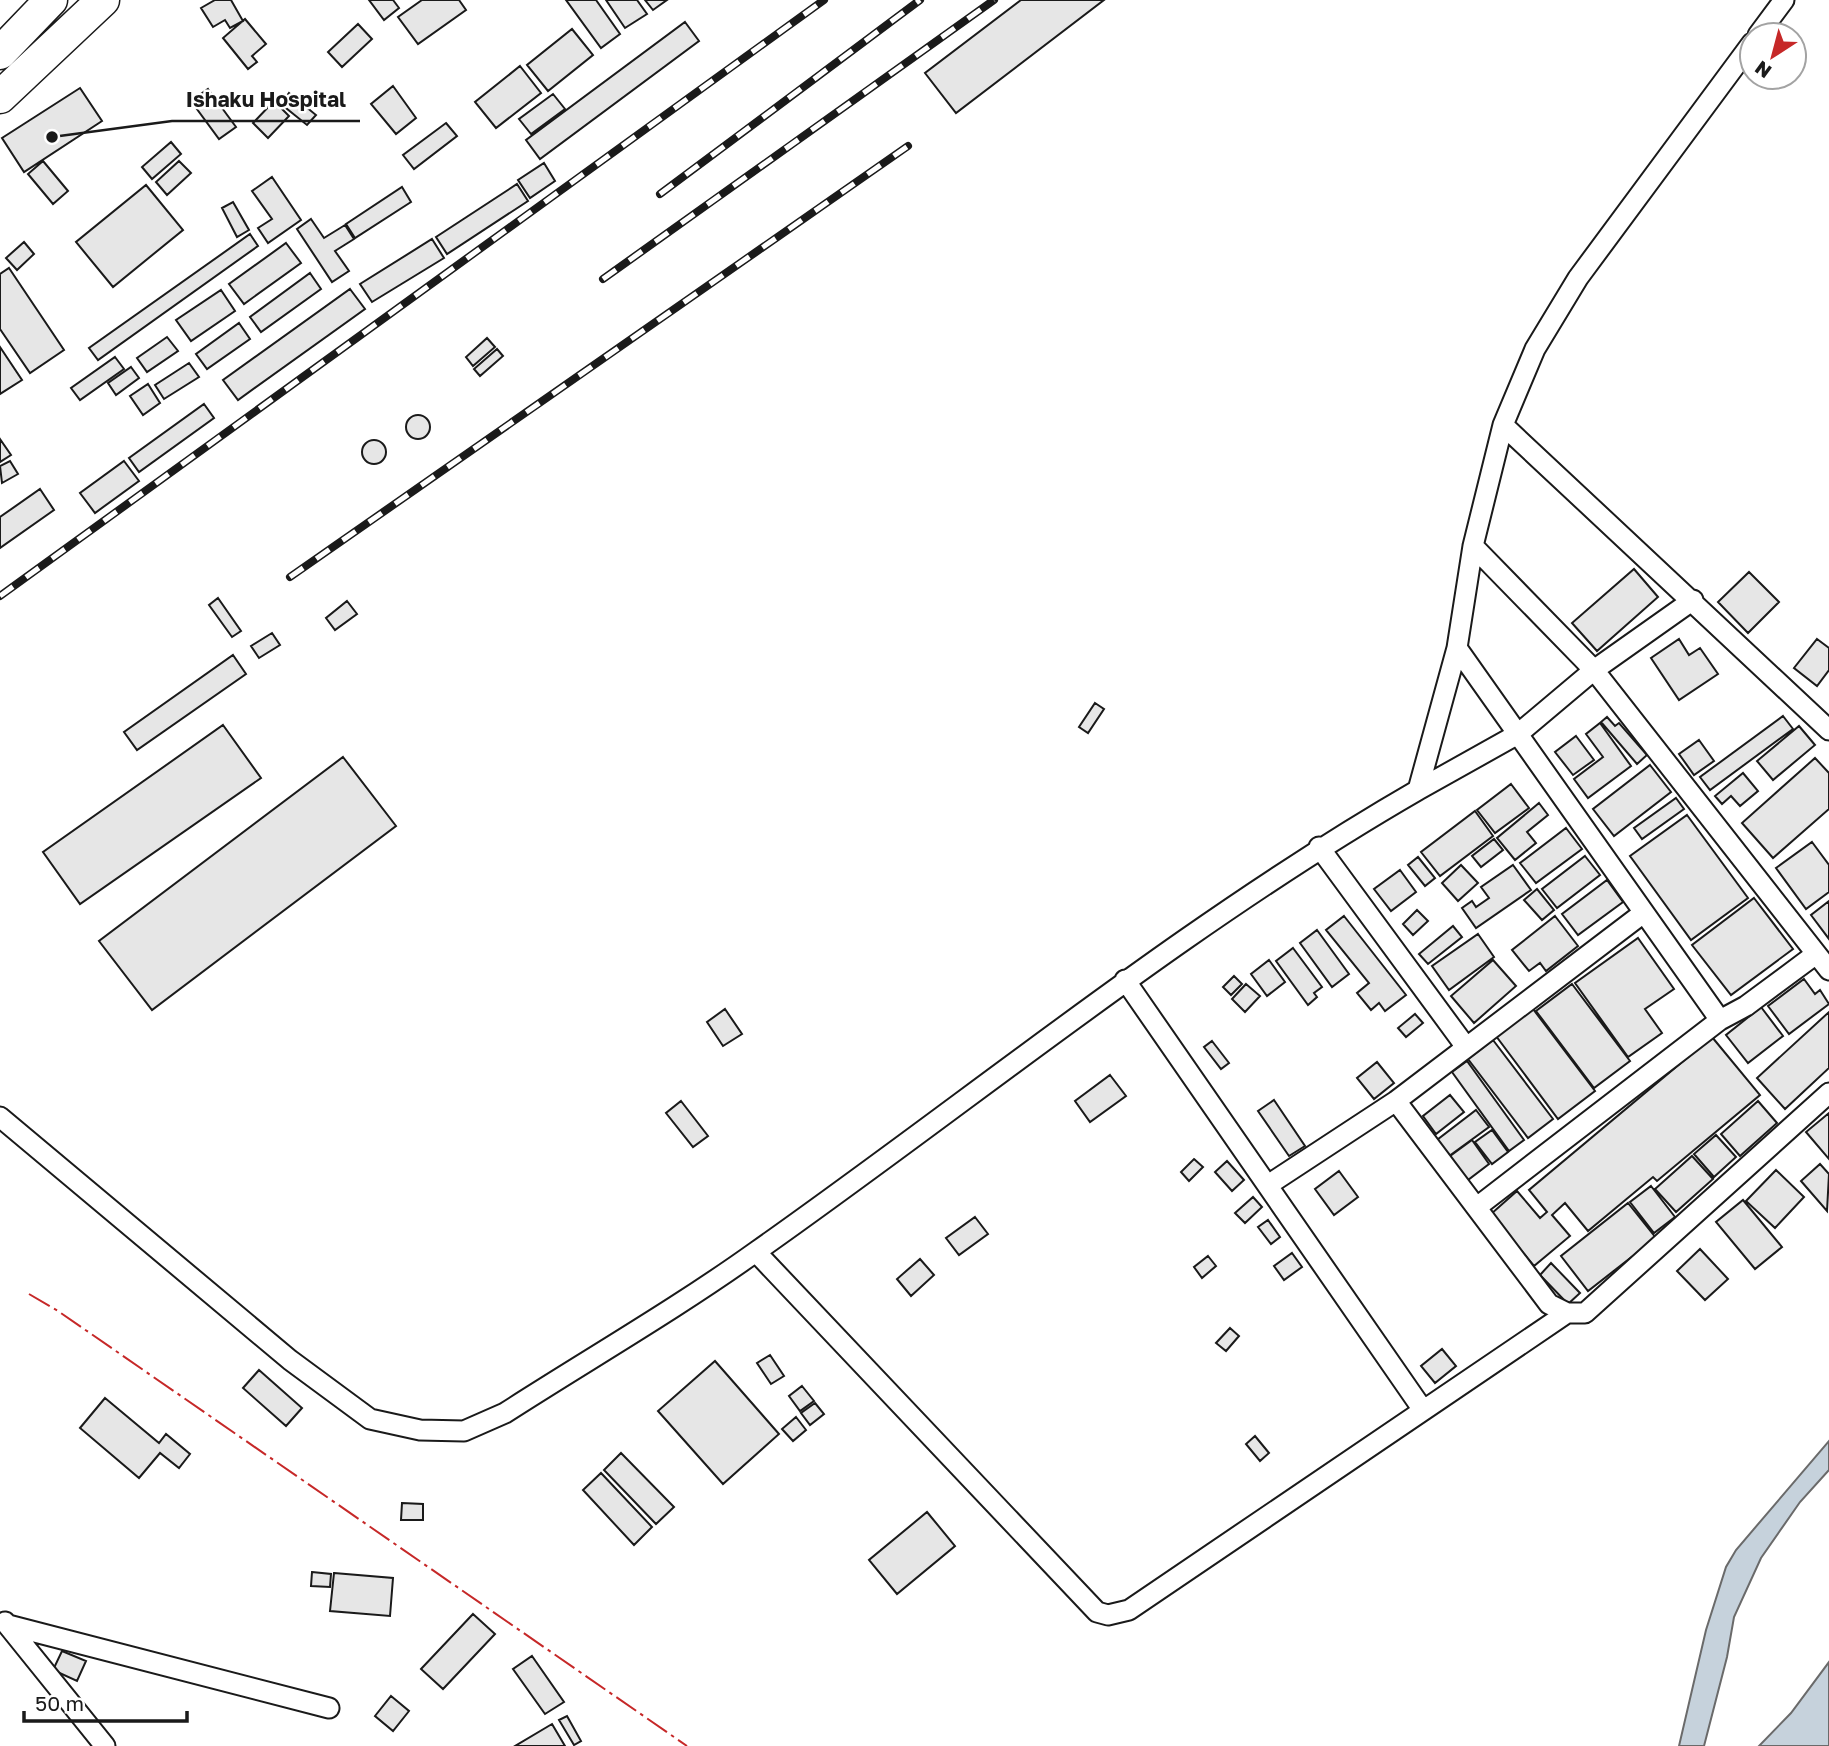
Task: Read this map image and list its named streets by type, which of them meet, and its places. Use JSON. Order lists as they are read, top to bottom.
{
  "places": ["Ishaku Hospital"],
  "scale_bar": "50 m",
  "north": "bottom left"
}
